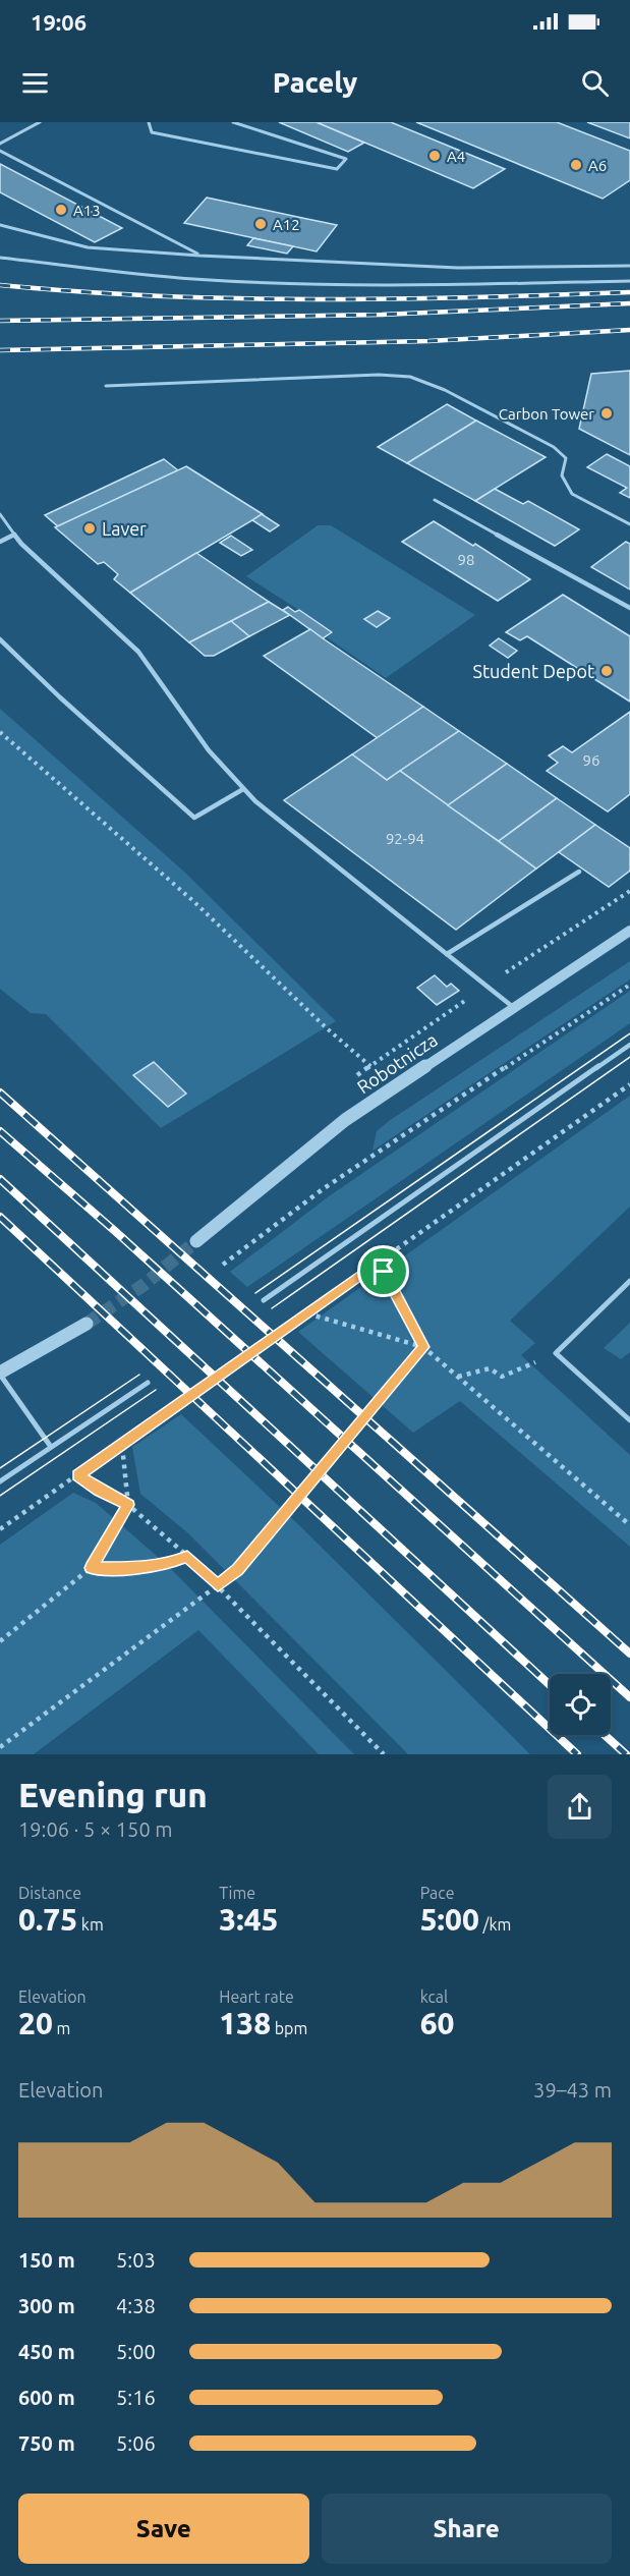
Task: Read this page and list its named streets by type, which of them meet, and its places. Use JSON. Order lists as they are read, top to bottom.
{
  "streets": {
    "street": ["Robotnicza"]
  },
  "places": [
    "A4",
    "A6",
    "A13",
    "A12",
    "Carbon Tower",
    "Laver",
    "Student Depot"
  ],
  "house_numbers": ["98", "96", "92-94"],
  "page": {
    "status": "19:06",
    "header": "Pacely",
    "heading": ["Evening run", "19:06 · 5 × 150 m"],
    "stats": [
      ["Distance", "0.75 km"],
      ["Time", "3:45"],
      ["Pace", "5:00 /km"],
      ["Elevation", "20 m"],
      ["Heart rate", "138 bpm"],
      ["kcal", "60"]
    ],
    "chart": ["Elevation", "39–43 m"],
    "list": [
      {
        "name": "150 m",
        "note": "5:03"
      },
      {
        "name": "300 m",
        "note": "4:38"
      },
      {
        "name": "450 m",
        "note": "5:00"
      },
      {
        "name": "600 m",
        "note": "5:16"
      },
      {
        "name": "750 m",
        "note": "5:06"
      }
    ],
    "buttons": ["Save", "Share"]
  }
}
